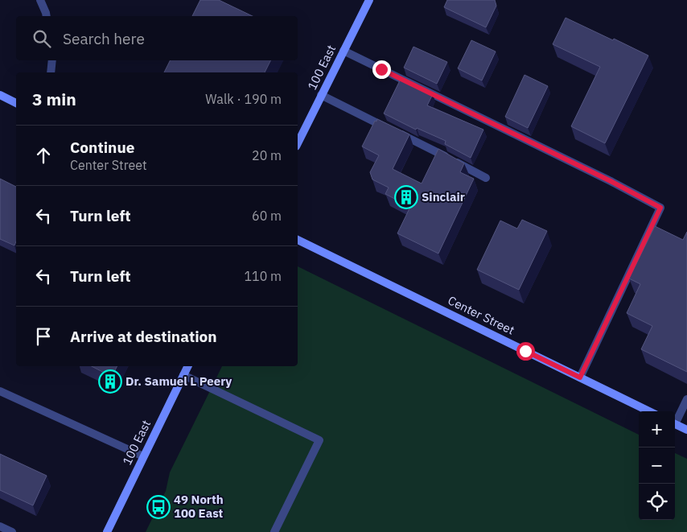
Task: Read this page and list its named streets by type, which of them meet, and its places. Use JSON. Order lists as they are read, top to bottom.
{
  "streets": {
    "main road": ["100 East", "Center Street"]
  },
  "places": {
    "building": ["Sinclair", "Dr. Samuel L Peery"],
    "bus stop": ["49 North 100 East"]
  },
  "page": {
    "search": "Search here",
    "heading": ["3 min", "Walk · 190 m"],
    "list": [
      ["Continue", "Center Street", "20 m"],
      ["Turn left", "60 m"],
      ["Turn left", "110 m"],
      "Arrive at destination"
    ],
    "map_buttons": ["+", "−"]
  }
}
